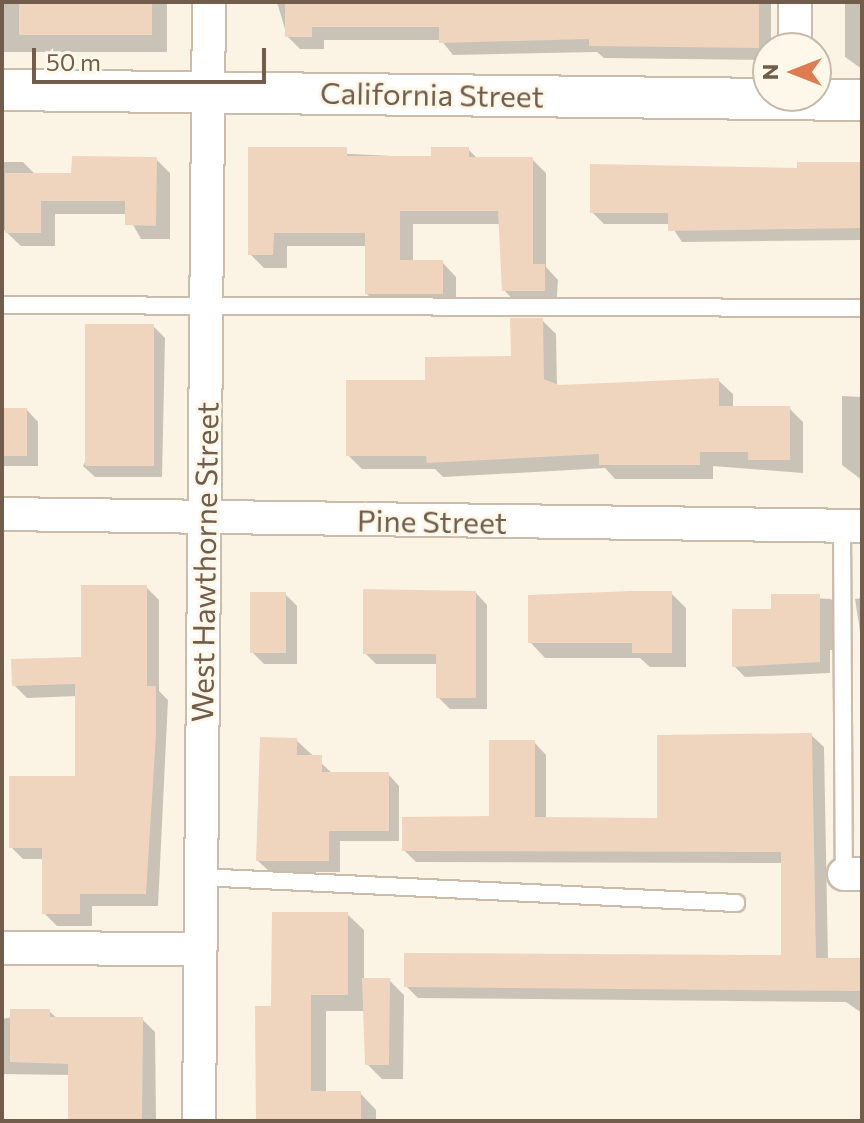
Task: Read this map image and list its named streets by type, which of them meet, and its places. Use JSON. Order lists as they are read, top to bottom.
{
  "streets": {
    "street": ["California Street", "Pine Street", "West Hawthorne Street"]
  },
  "crossings": [
    ["California Street", "West Hawthorne Street"],
    ["Pine Street", "West Hawthorne Street"]
  ],
  "scale_bar": "50 m",
  "north": "left"
}
